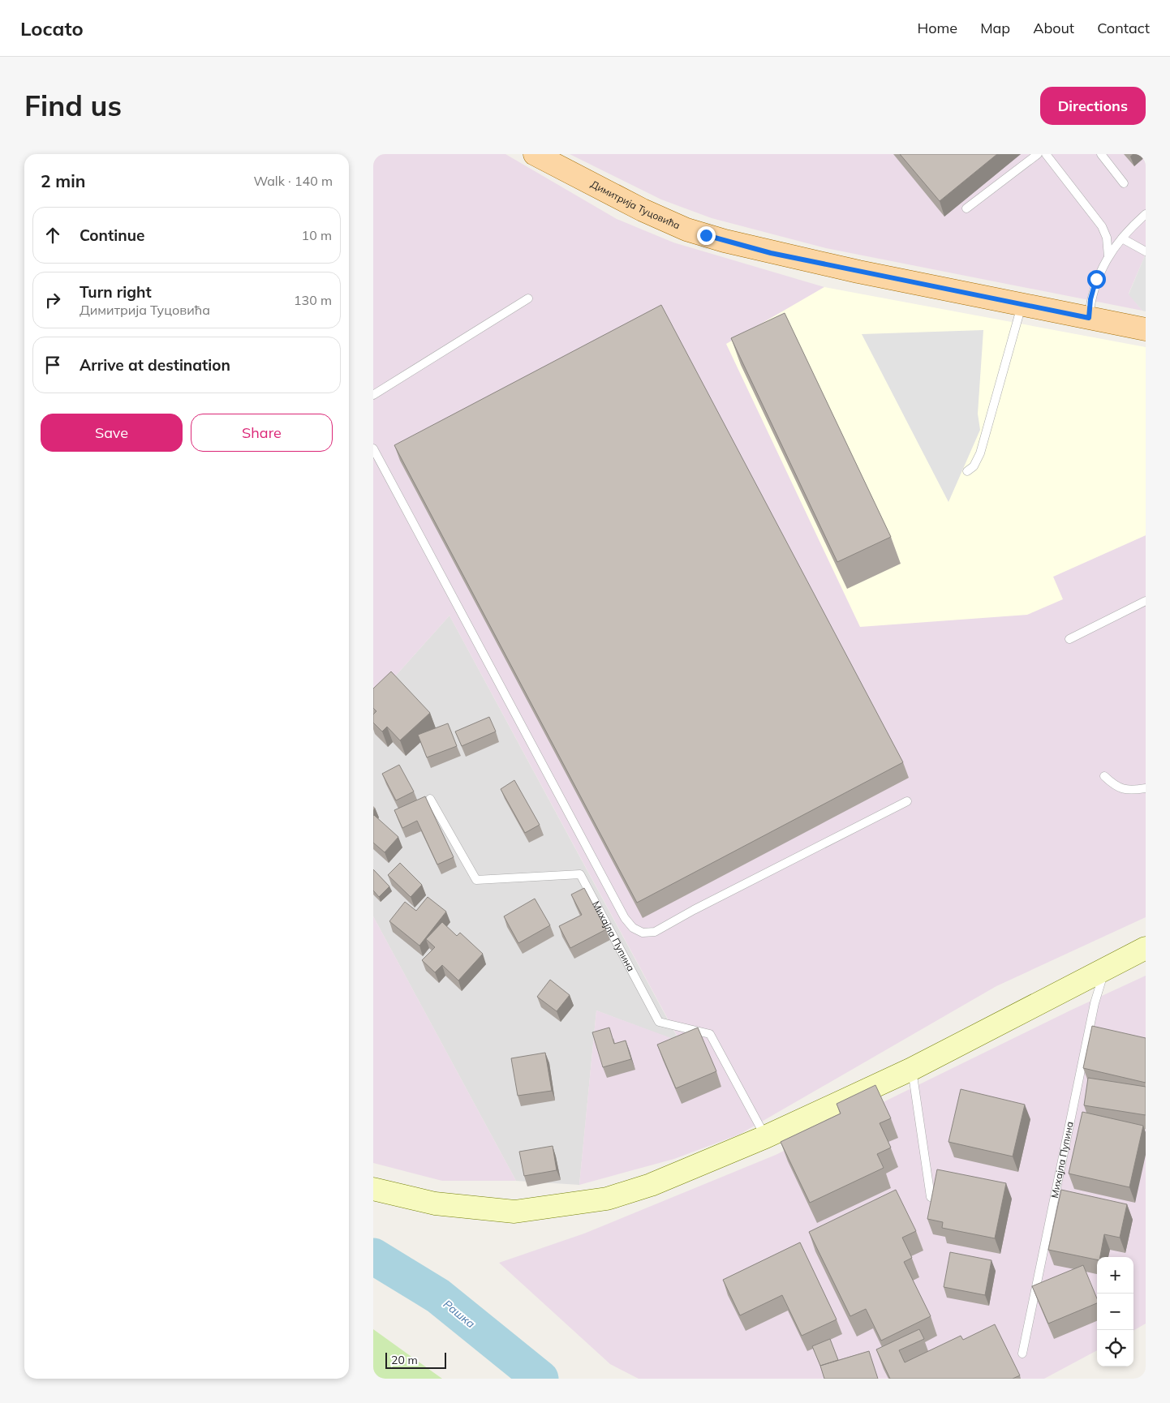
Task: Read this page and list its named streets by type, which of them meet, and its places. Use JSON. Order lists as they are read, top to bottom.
{
  "streets": {
    "main road": ["Димитрија Туцовића"],
    "lane": ["Михајла Пупина"]
  },
  "water": ["Рашка"],
  "scale_bar": "20 m",
  "page": {
    "header": "Locato",
    "nav": [
      "Home",
      "Map",
      "About",
      "Contact"
    ],
    "buttons": [
      "Directions",
      ["Save", "Share"]
    ],
    "title": "Find us",
    "heading": ["2 min", "Walk · 140 m"],
    "list": [
      ["Continue", "10 m"],
      ["Turn right", "Димитрија Туцовића", "130 m"],
      "Arrive at destination"
    ],
    "map_buttons": ["+", "−"],
    "scale": "20 m"
  }
}
